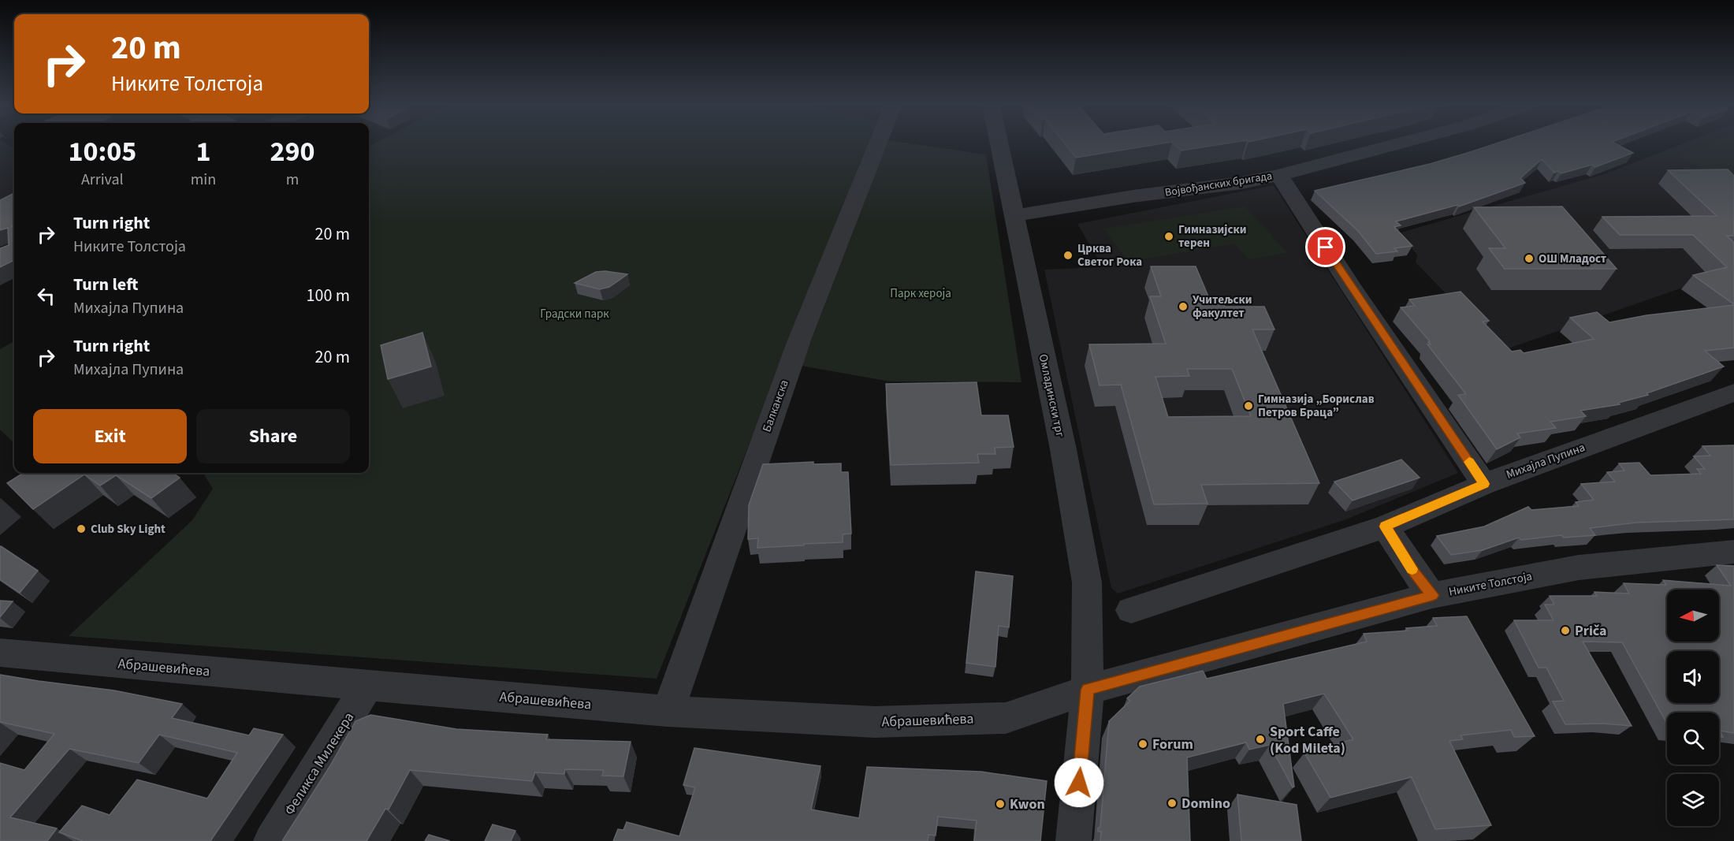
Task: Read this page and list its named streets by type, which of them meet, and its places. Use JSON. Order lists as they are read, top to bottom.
{
  "streets": {
    "street": [
      "Војвођанских бригада",
      "Омладински трг",
      "Балканска",
      "Михајла Пупина",
      "Никите Толстоја",
      "Абрашевићева",
      "Феликса Милекера"
    ]
  },
  "crossings": [
    ["Војвођанских бригада", "Омладински трг"],
    ["Омладински трг", "Никите Толстоја"],
    ["Омладински трг", "Абрашевићева"],
    ["Балканска", "Абрашевићева"],
    ["Никите Толстоја", "Абрашевићева"],
    ["Абрашевићева", "Феликса Милекера"]
  ],
  "parks": ["Парк хероја", "Градски парк"],
  "places": [
    "Гимназијски терен",
    "Црква Светог Рока",
    "ОШ Младост",
    "Учитељски факултет",
    "Гимназија „Борислав Петров Браца”",
    "Club Sky Light",
    "Priča",
    "Sport Caffe (Kod Mileta)",
    "Forum",
    "Domino",
    "Kwon"
  ],
  "north": "left",
  "page": {
    "turn": ["20 m", "Никите Толстоја"],
    "eta": [
      "10:05",
      "Arrival",
      "1",
      "min",
      "290",
      "m"
    ],
    "list": [
      {
        "name": "Turn right",
        "note": "Никите Толстоја",
        "value": "20 m"
      },
      {
        "name": "Turn left",
        "note": "Михајла Пупина",
        "value": "100 m"
      },
      {
        "name": "Turn right",
        "note": "Михајла Пупина",
        "value": "20 m"
      }
    ],
    "buttons": ["Exit", "Share"]
  }
}
